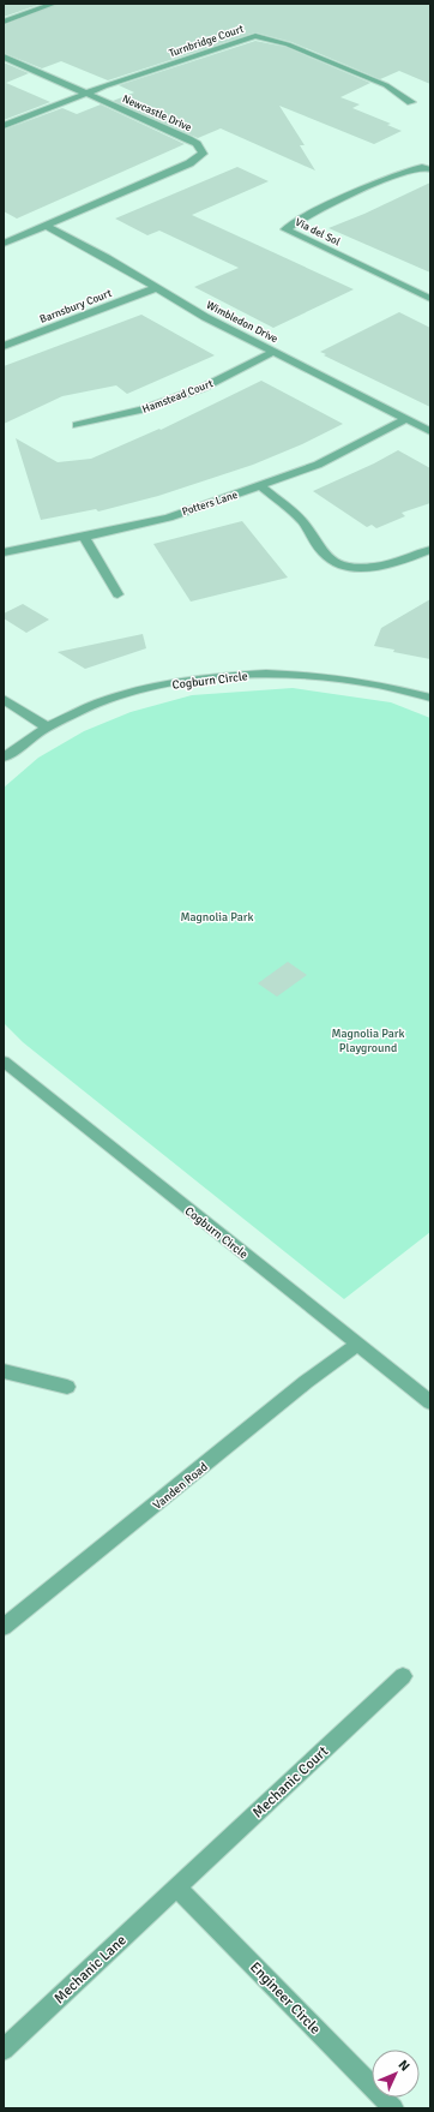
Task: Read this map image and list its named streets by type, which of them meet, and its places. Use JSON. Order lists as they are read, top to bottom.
{
  "streets": {
    "street": [
      "Turnbridge Court",
      "Newcastle Drive",
      "Via del Sol",
      "Barnsbury Court",
      "Wimbledon Drive",
      "Hamstead Court",
      "Potters Lane",
      "Cogburn Circle",
      "Vanden Road",
      "Mechanic Court",
      "Mechanic Lane",
      "Engineer Circle"
    ]
  },
  "crossings": [
    ["Turnbridge Court", "Newcastle Drive"],
    ["Newcastle Drive", "Wimbledon Drive"],
    ["Barnsbury Court", "Wimbledon Drive"],
    ["Wimbledon Drive", "Hamstead Court"],
    ["Wimbledon Drive", "Potters Lane"],
    ["Cogburn Circle", "Vanden Road"],
    ["Mechanic Court", "Mechanic Lane"],
    ["Mechanic Court", "Engineer Circle"],
    ["Mechanic Lane", "Engineer Circle"]
  ],
  "parks": ["Magnolia Park", "Magnolia Park Playground"],
  "north": "top right"
}
